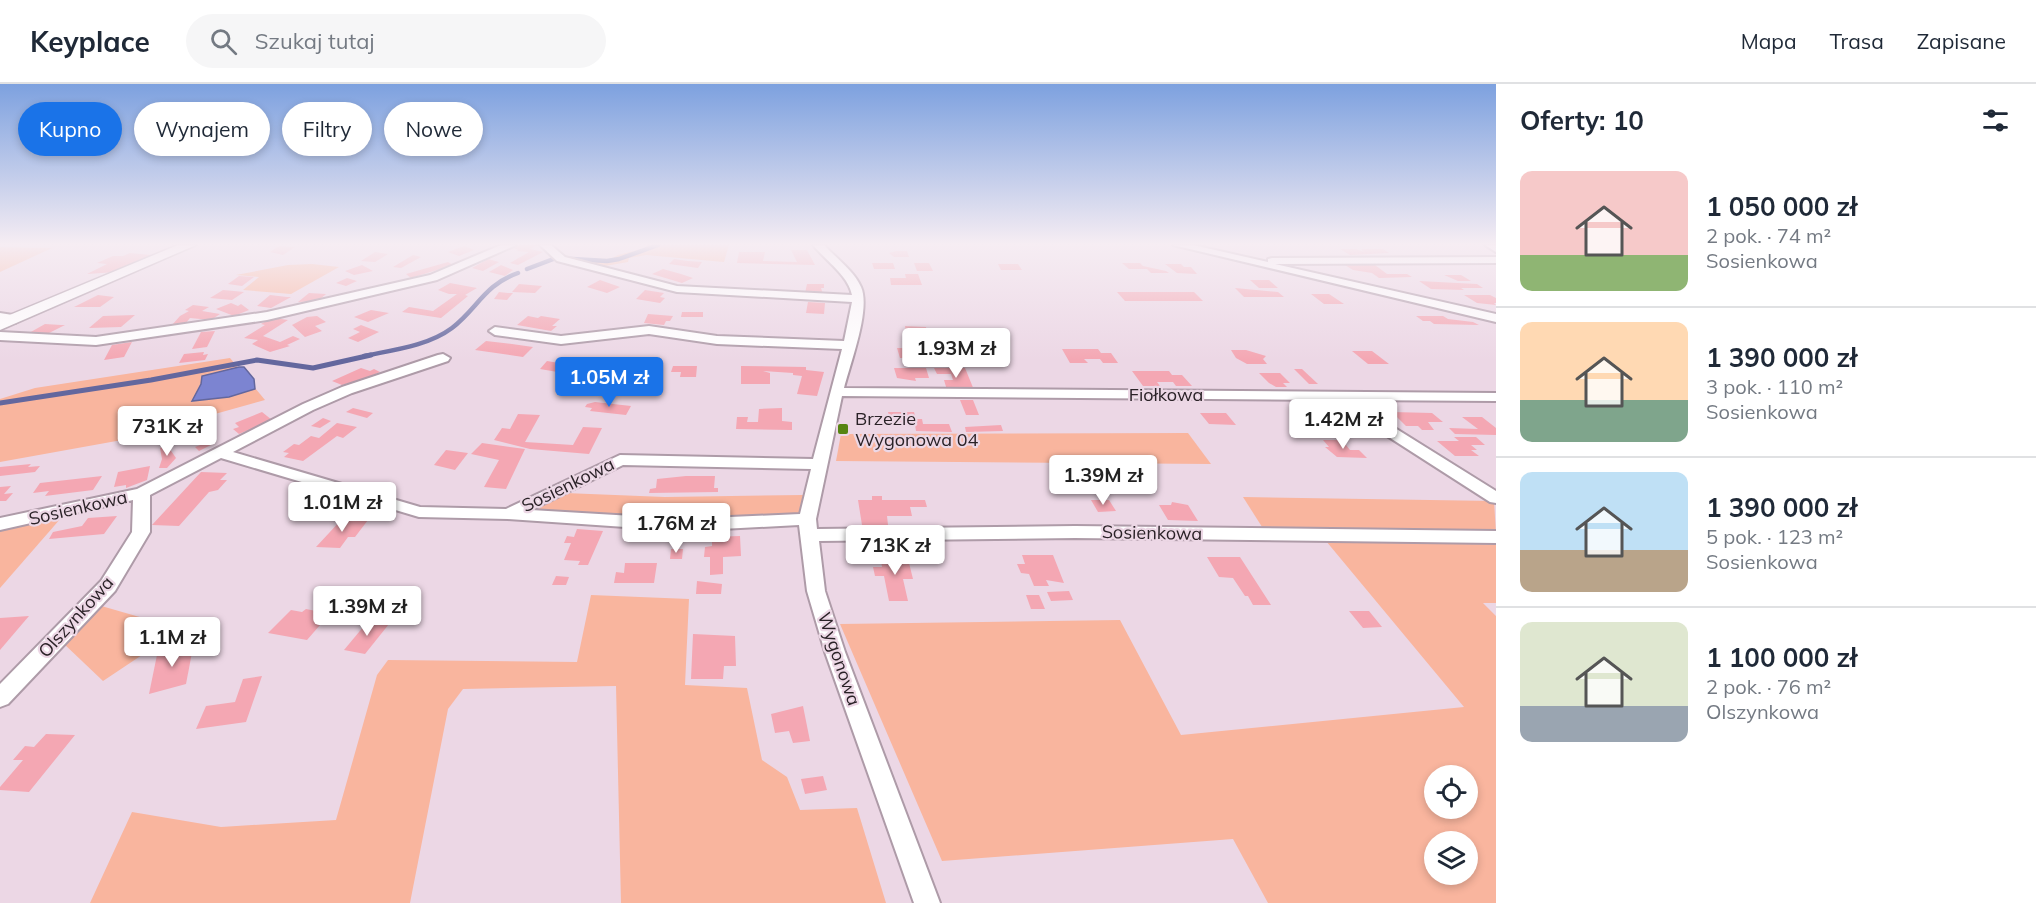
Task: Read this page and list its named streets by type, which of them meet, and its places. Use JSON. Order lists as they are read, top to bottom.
{
  "streets": {
    "street": [
      "Fiołkowa",
      "Sosienkowa",
      "Olszynkowa",
      "Wygonowa"
    ]
  },
  "crossings": [
    ["Fiołkowa", "Wygonowa"],
    ["Sosienkowa", "Olszynkowa"],
    ["Sosienkowa", "Wygonowa"]
  ],
  "places": {
    "transit": ["Brzezie Wygonowa 04"]
  },
  "page": {
    "header": "Keyplace",
    "search": "Szukaj tutaj",
    "nav": ["Mapa", "Trasa", "Zapisane"],
    "heading": "Oferty: 10",
    "chip": [
      "Kupno",
      "Wynajem",
      "Filtry",
      "Nowe"
    ],
    "list": [
      {
        "name": "1 050 000 zł",
        "note": "2 pok. · 74 m² · Sosienkowa"
      },
      {
        "name": "1 390 000 zł",
        "note": "3 pok. · 110 m² · Sosienkowa"
      },
      {
        "name": "1 390 000 zł",
        "note": "5 pok. · 123 m² · Sosienkowa"
      },
      {
        "name": "1 100 000 zł",
        "note": "2 pok. · 76 m² · Olszynkowa"
      }
    ],
    "price": [
      "1.93M zł",
      "1.05M zł",
      "1.42M zł",
      "731K zł",
      "1.39M zł",
      "1.01M zł",
      "1.76M zł",
      "713K zł",
      "1.39M zł",
      "1.1M zł"
    ]
  }
}
